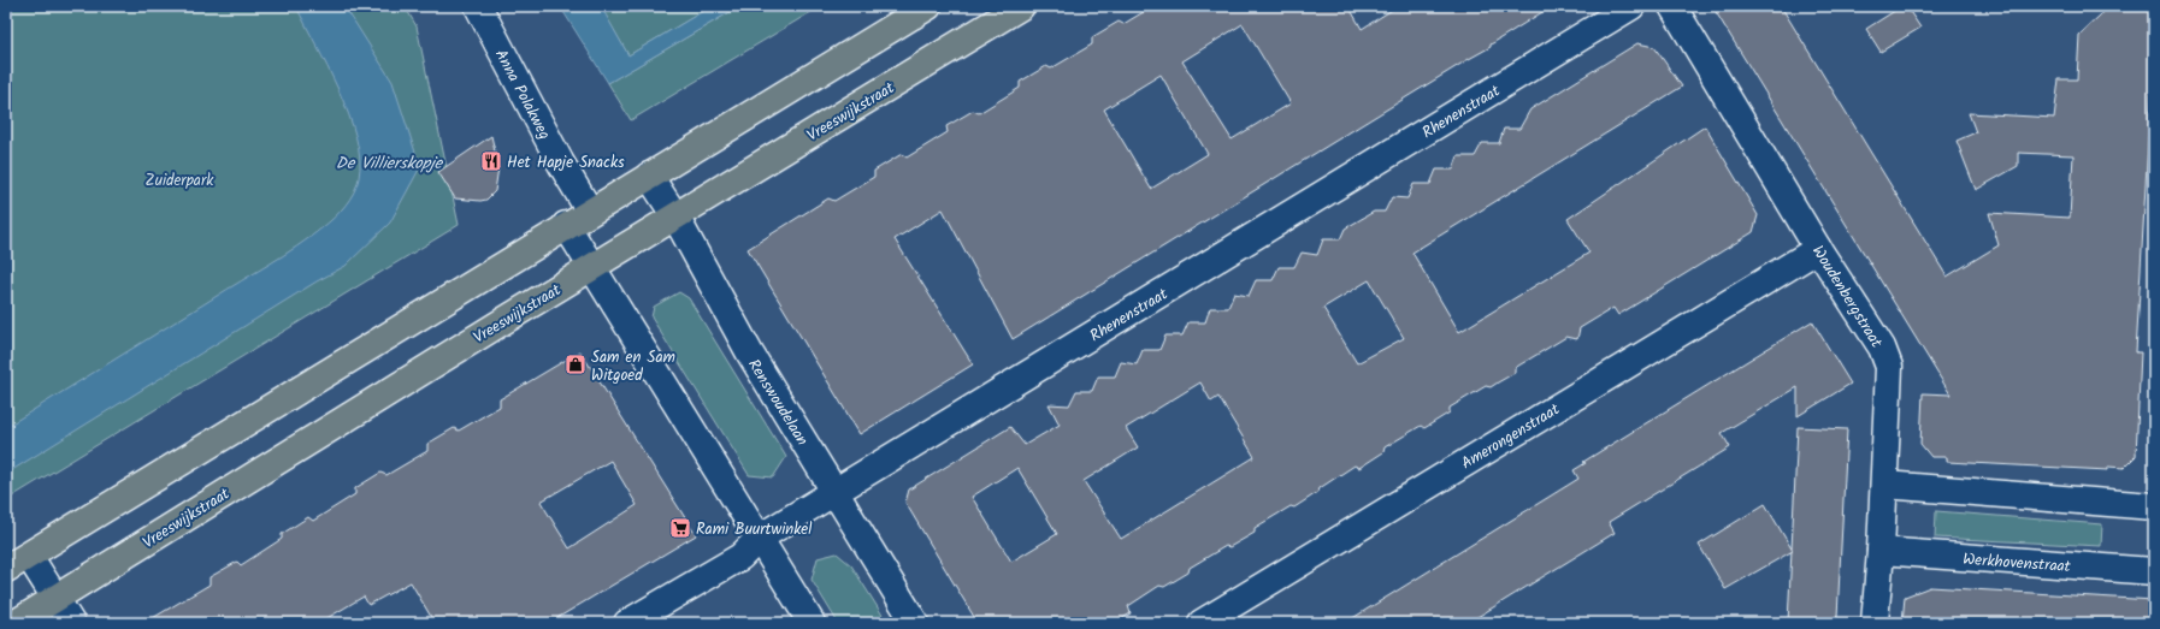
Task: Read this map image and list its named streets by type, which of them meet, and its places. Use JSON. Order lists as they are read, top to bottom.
{
  "streets": {
    "main road": ["Vreeswijkstraat"],
    "street": [
      "Anna Polakweg",
      "Rhenenstraat",
      "Woudenbergstraat",
      "Renswoudelaan",
      "Amerongenstraat",
      "Werkhovenstraat"
    ]
  },
  "crossings": [
    ["Vreeswijkstraat", "Renswoudelaan"],
    ["Rhenenstraat", "Renswoudelaan"],
    ["Woudenbergstraat", "Amerongenstraat"],
    ["Woudenbergstraat", "Werkhovenstraat"]
  ],
  "water": ["De Villierskopje"],
  "parks": ["Zuiderpark"],
  "places": {
    "restaurant": ["Het Hapje Snacks"],
    "shop": ["Sam en Sam Witgoed"],
    "supermarket": ["Rami Buurtwinkel"]
  }
}
